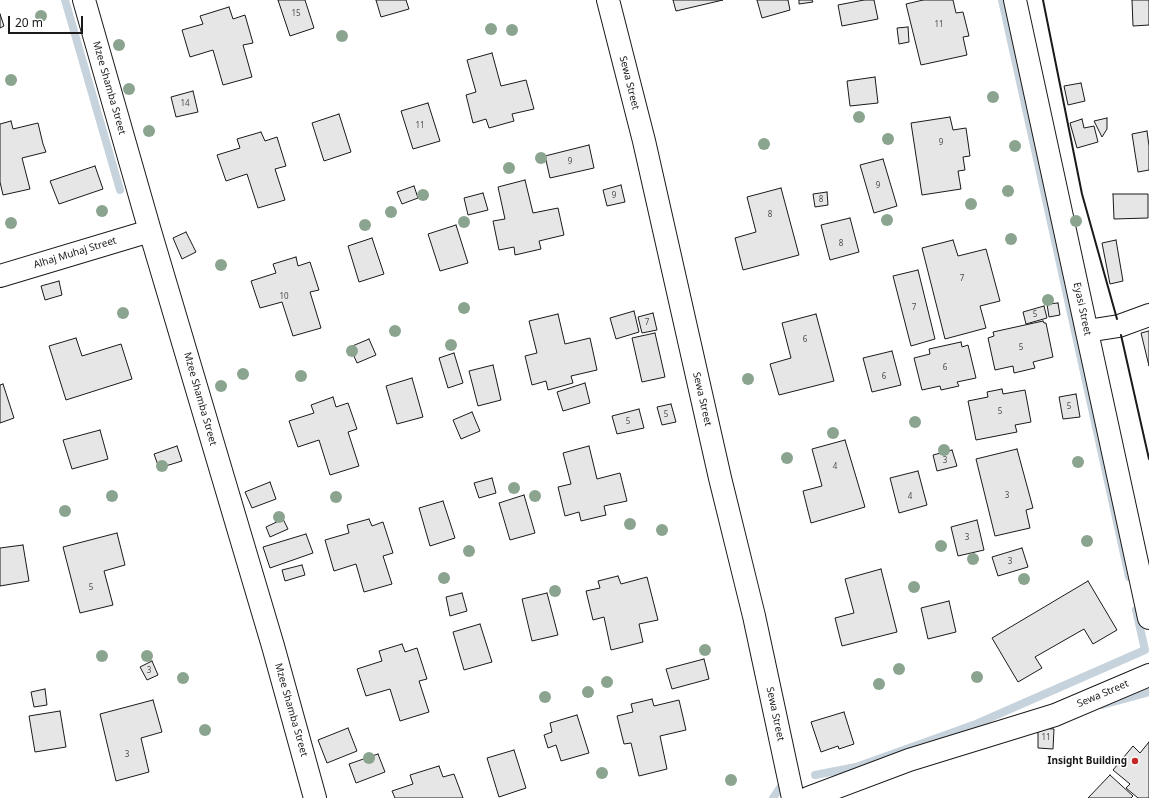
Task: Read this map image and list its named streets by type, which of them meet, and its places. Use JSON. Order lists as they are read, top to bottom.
{
  "streets": {
    "street": [
      "Sewa Street",
      "Mzee Shamba Street",
      "Alhaj Muhaj Street",
      "Eyasi Street"
    ]
  },
  "crossings": [
    ["Mzee Shamba Street", "Alhaj Muhaj Street"]
  ],
  "places": ["Insight Building"],
  "house_numbers": [
    "15",
    "11",
    "14",
    "11",
    "9",
    "9",
    "9",
    "9",
    "8",
    "8",
    "8",
    "7",
    "10",
    "7",
    "5",
    "7",
    "6",
    "5",
    "6",
    "6",
    "5",
    "5",
    "5",
    "5",
    "3",
    "4",
    "3",
    "4",
    "3",
    "3",
    "5",
    "3",
    "11",
    "3"
  ],
  "scale_bar": "20 m"
}
